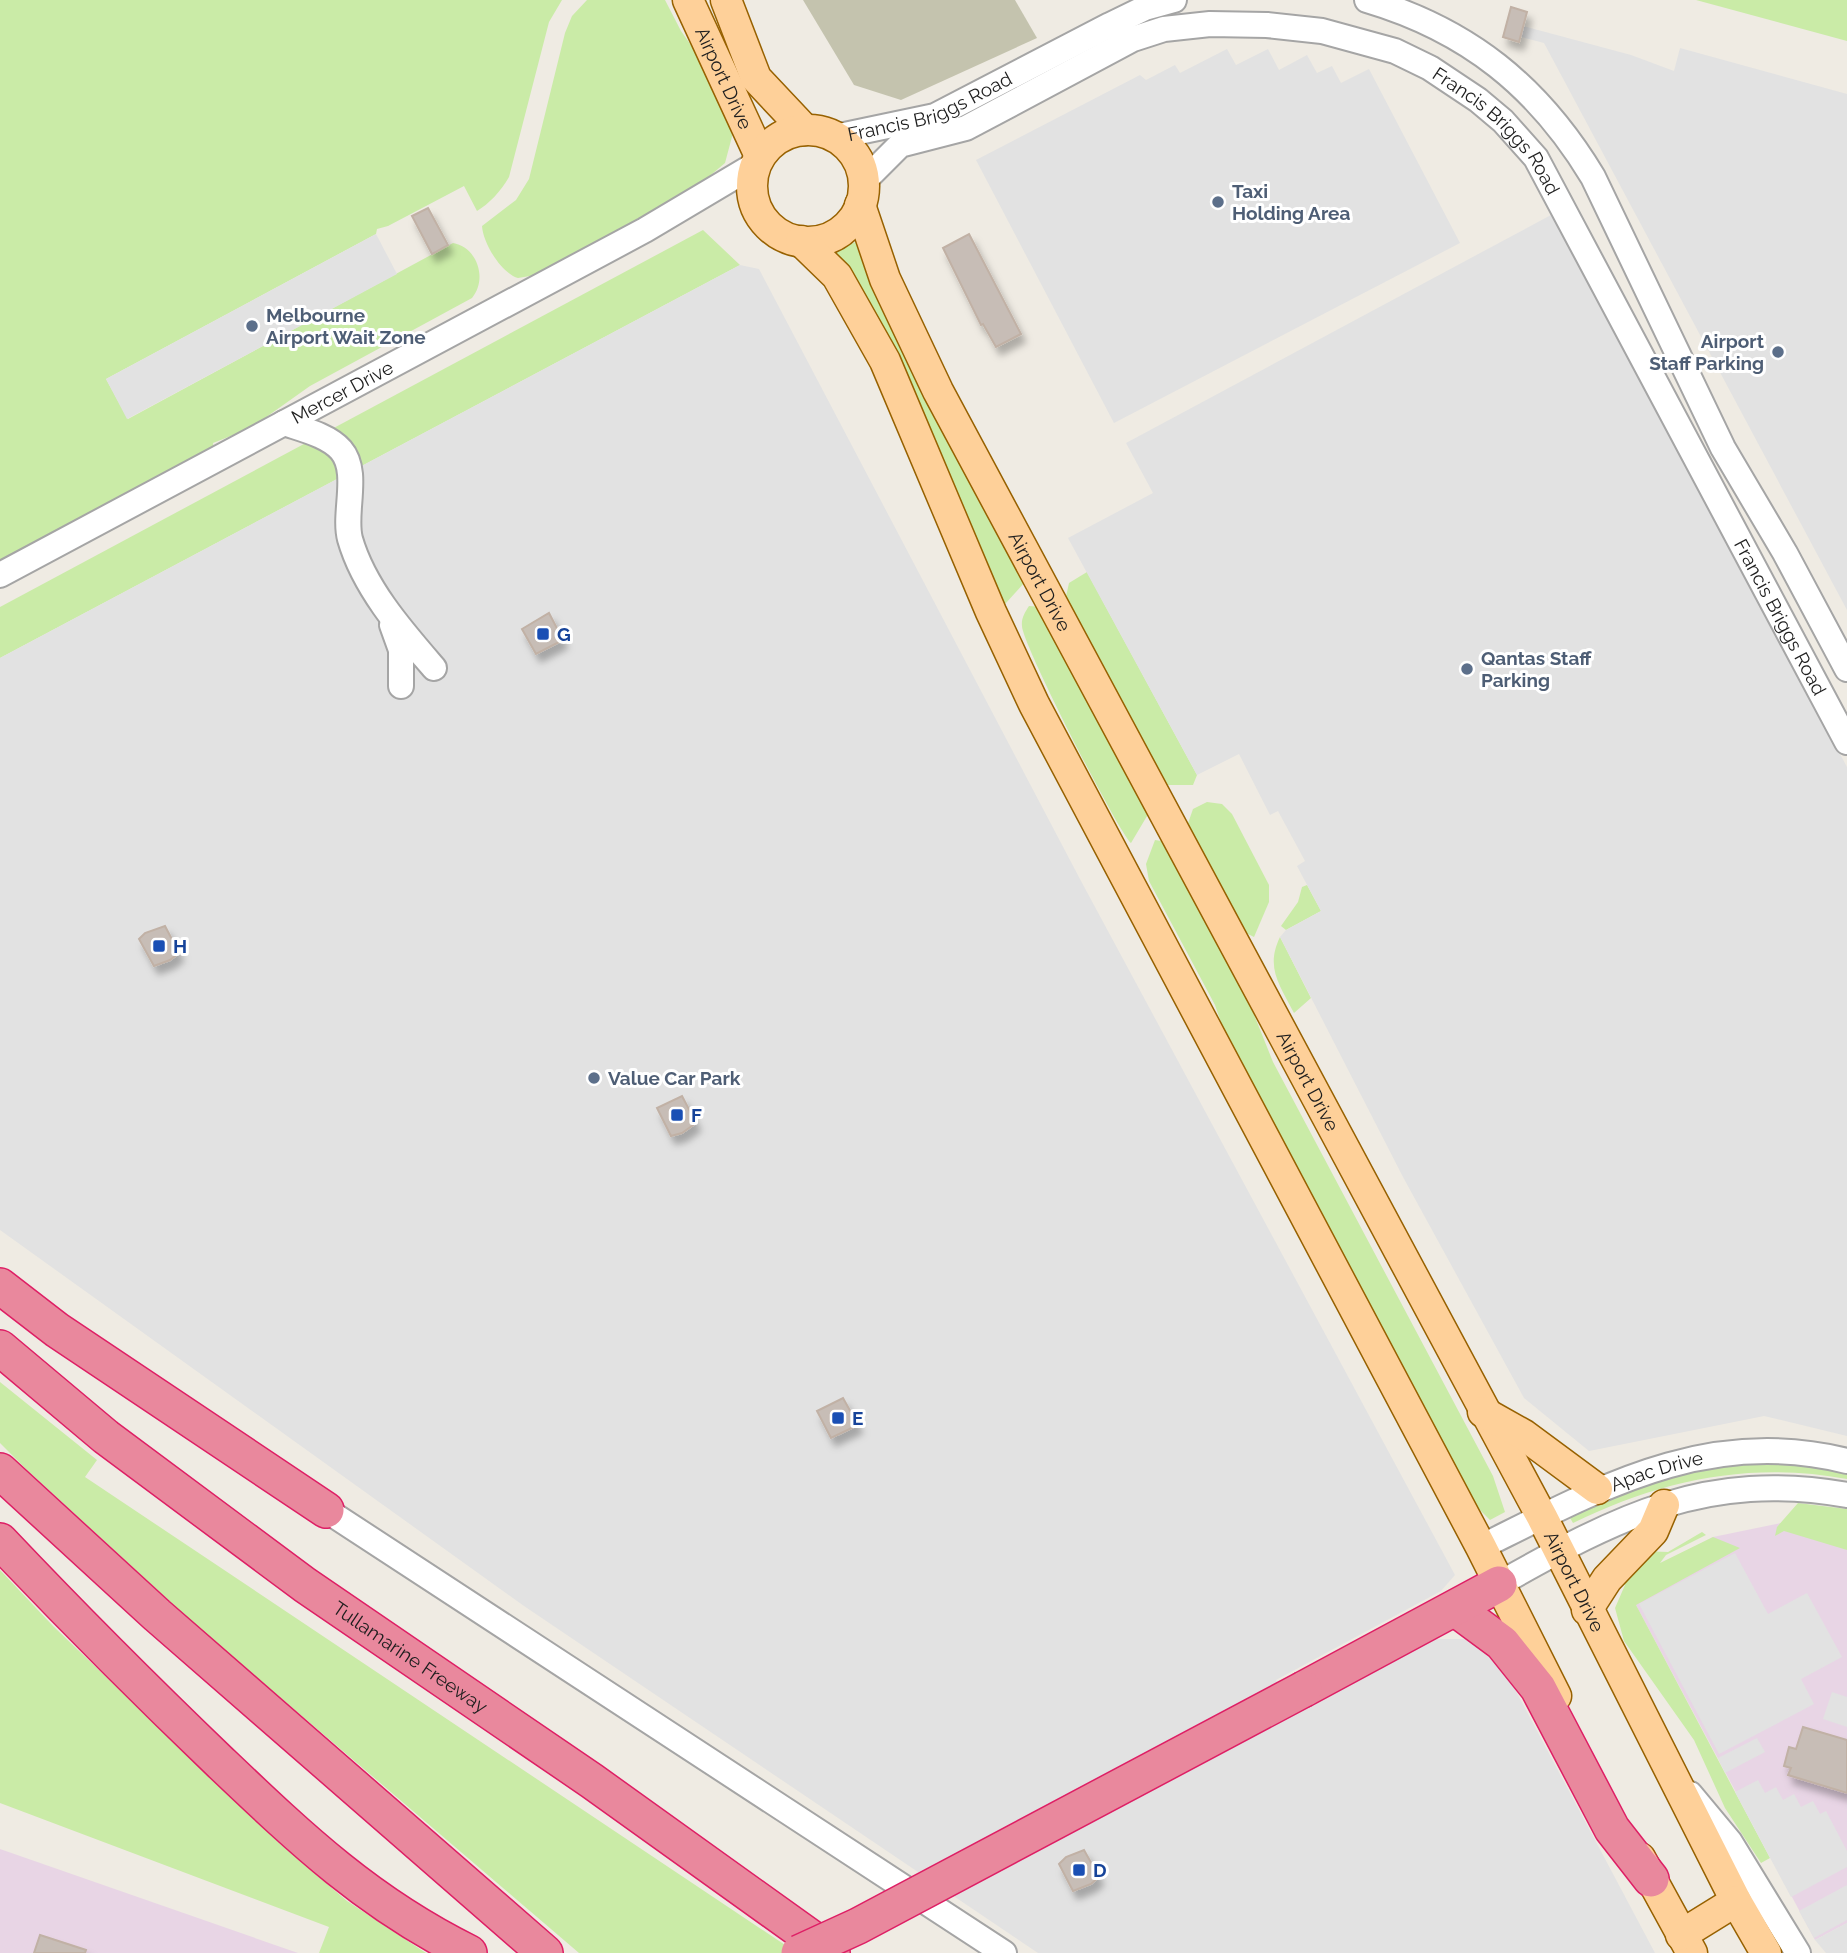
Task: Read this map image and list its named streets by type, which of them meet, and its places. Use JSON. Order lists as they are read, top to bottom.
{
  "streets": {
    "highway": ["Tullamarine Freeway"],
    "main road": ["Airport Drive"],
    "street": ["Francis Briggs Road", "Mercer Drive", "Apac Drive"]
  },
  "crossings": [
    ["Airport Drive", "Francis Briggs Road"],
    ["Airport Drive", "Mercer Drive"],
    ["Airport Drive", "Apac Drive"],
    ["Francis Briggs Road", "Mercer Drive"]
  ],
  "places": {
    "other": [
      "Taxi Holding Area",
      "Melbourne Airport Wait Zone",
      "Airport Staff Parking",
      "Qantas Staff Parking",
      "Value Car Park"
    ],
    "transit": [
      "G",
      "H",
      "F",
      "E",
      "D"
    ]
  }
}
